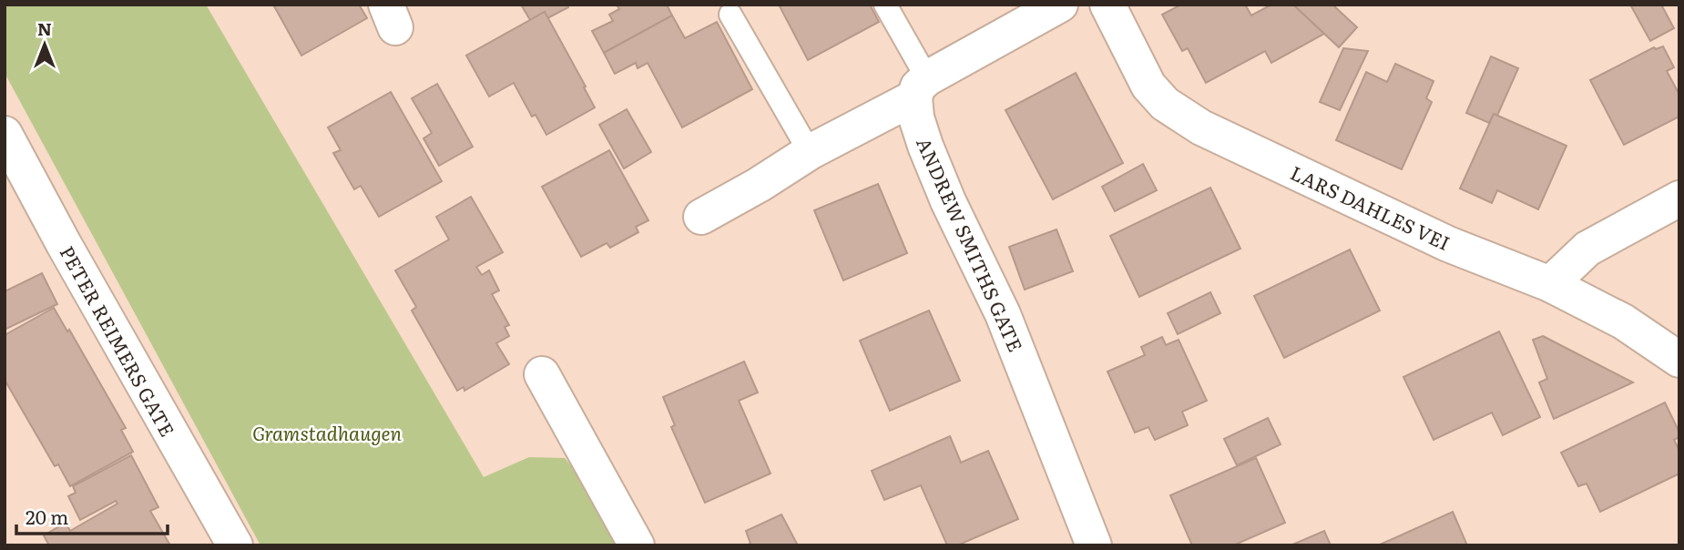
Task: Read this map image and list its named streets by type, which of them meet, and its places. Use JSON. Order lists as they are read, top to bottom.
{
  "streets": {
    "street": ["LARS DAHLES VEI", "ANDREW SMITHS GATE", "PETER REIMERS GATE"]
  },
  "parks": ["Gramstadhaugen"],
  "scale_bar": "20 m",
  "north": "top"
}
